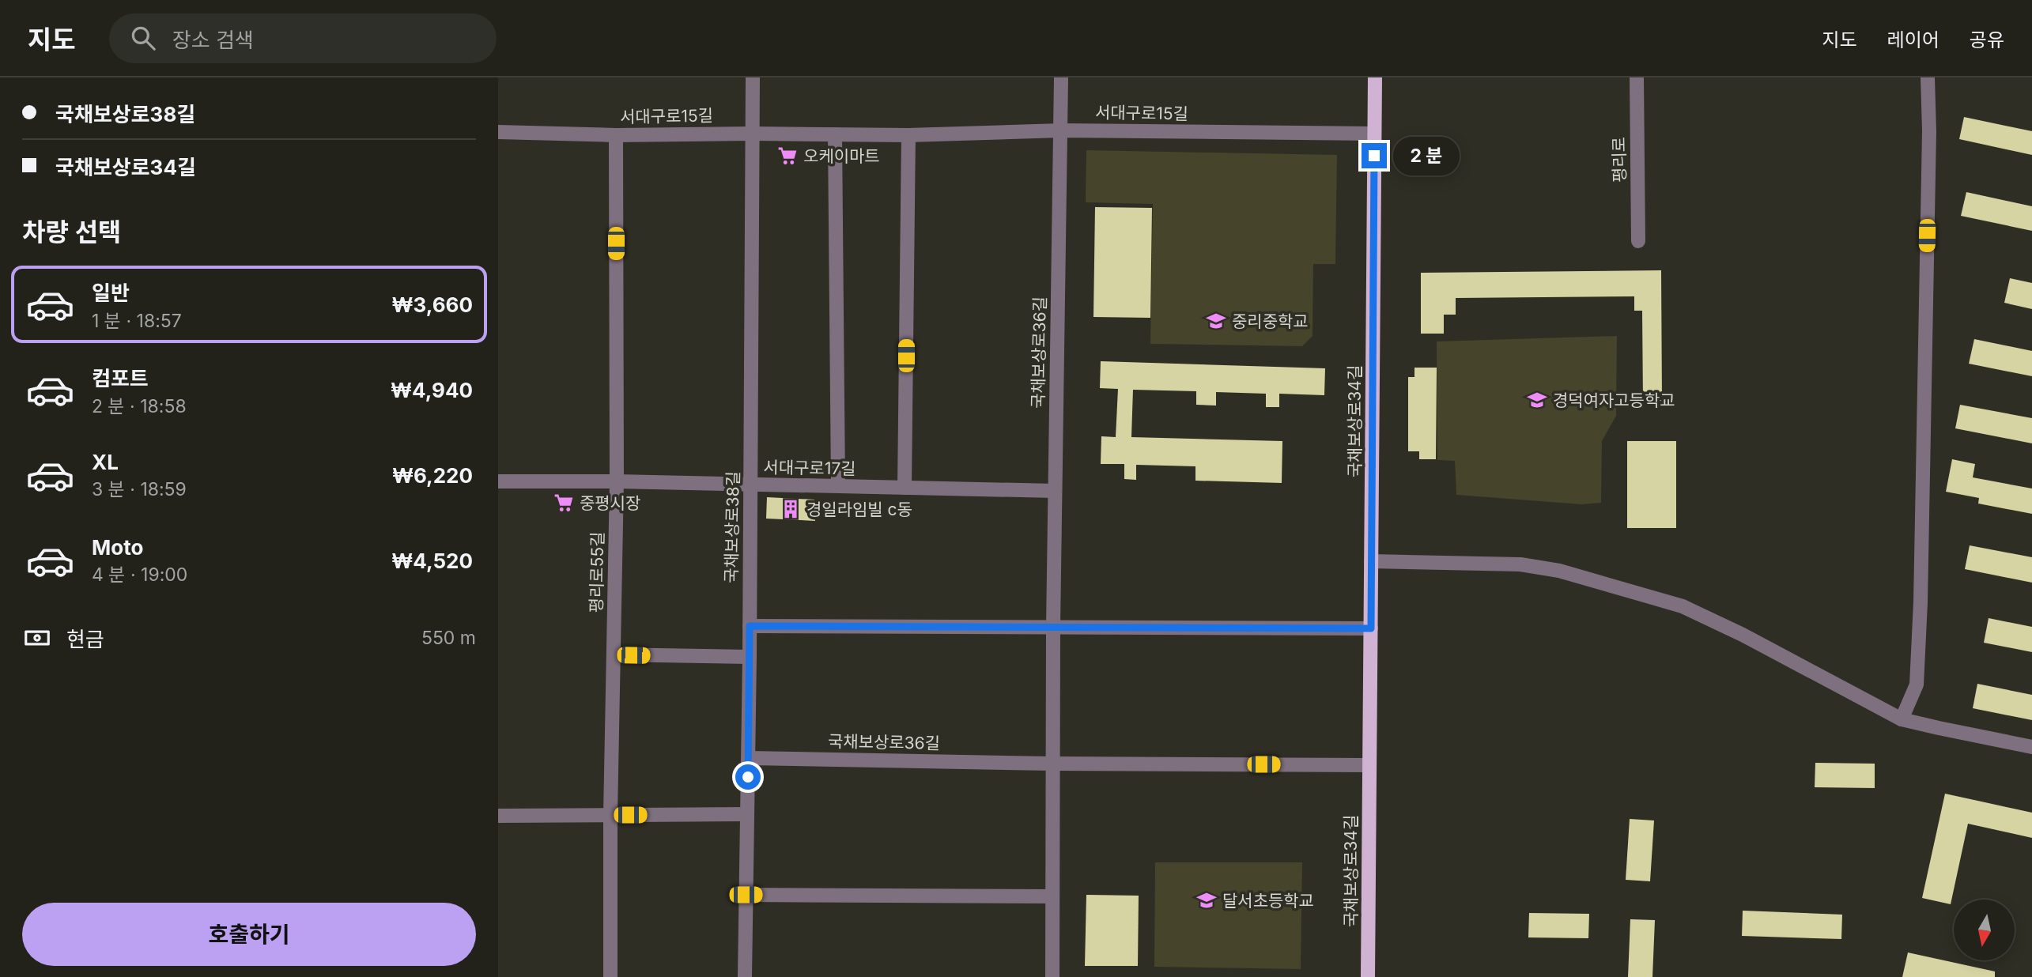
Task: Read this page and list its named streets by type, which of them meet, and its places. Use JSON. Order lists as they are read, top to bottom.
{
  "streets": {
    "main road": ["국채보상로34길"],
    "street": [
      "서대구로15길",
      "평리로",
      "국채보상로36길",
      "서대구로17길",
      "국채보상로38길",
      "평리로55길"
    ]
  },
  "crossings": [
    ["서대구로15길", "국채보상로36길"],
    ["서대구로15길", "국채보상로34길"],
    ["서대구로15길", "국채보상로38길"],
    ["서대구로15길", "평리로55길"],
    ["국채보상로36길", "서대구로17길"],
    ["국채보상로36길", "국채보상로38길"],
    ["서대구로17길", "국채보상로38길"],
    ["서대구로17길", "평리로55길"]
  ],
  "places": {
    "supermarket": ["오케이마트", "중평시장"],
    "school or university": ["중리중학교", "경덕여자고등학교", "달서초등학교"],
    "building": ["경일라임빌 c동"]
  },
  "north": "bottom",
  "page": {
    "header": "지도",
    "search": "장소 검색",
    "nav": ["지도", "레이어", "공유"],
    "banner": ["국채보상로38길", "국채보상로34길"],
    "bubble": "2 분",
    "heading": "차량 선택",
    "list": [
      {
        "name": "일반",
        "note": "1 분 · 18:57",
        "value": "₩3,660"
      },
      {
        "name": "컴포트",
        "note": "2 분 · 18:58",
        "value": "₩4,940"
      },
      {
        "name": "XL",
        "note": "3 분 · 18:59",
        "value": "₩6,220"
      },
      {
        "name": "Moto",
        "note": "4 분 · 19:00",
        "value": "₩4,520"
      }
    ],
    "pay": ["현금", "550 m"],
    "buttons": "호출하기"
  }
}
